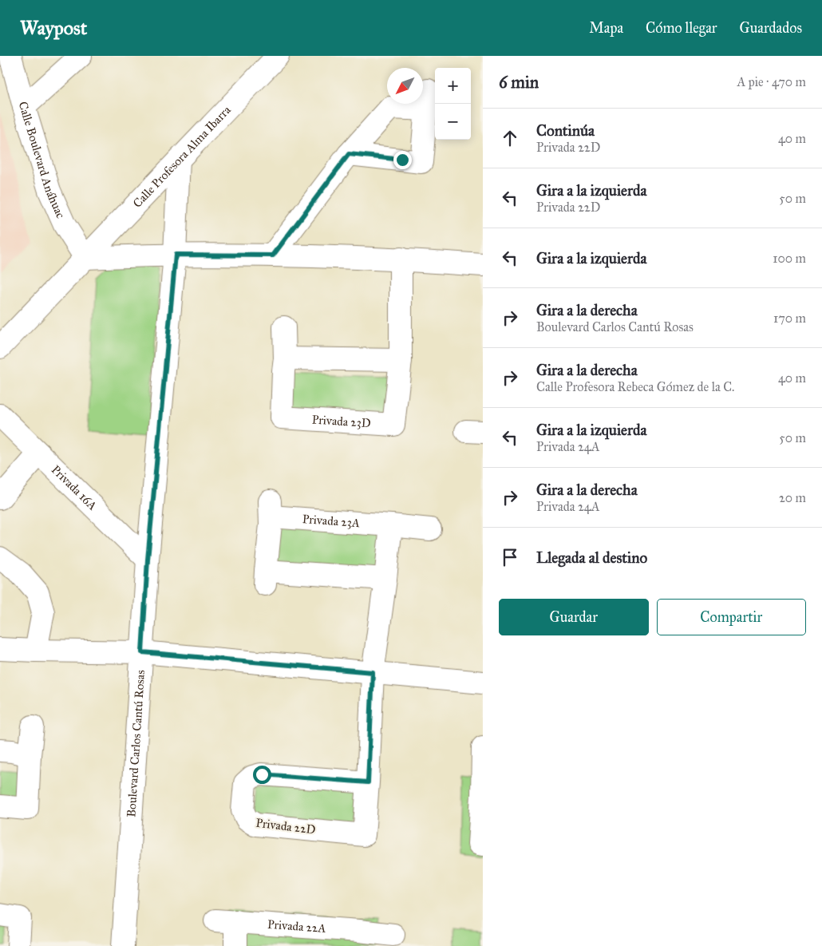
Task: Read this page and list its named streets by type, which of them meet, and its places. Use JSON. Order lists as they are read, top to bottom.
{
  "streets": {
    "street": [
      "Calle Profesora Alma Ibarra",
      "Calle Boulevard Anáhuac",
      "Privada 23D",
      "Privada 16A",
      "Privada 23A",
      "Boulevard Carlos Cantú Rosas",
      "Privada 22D",
      "Privada 22A"
    ]
  },
  "crossings": [
    ["Calle Profesora Alma Ibarra", "Calle Boulevard Anáhuac"],
    ["Calle Profesora Alma Ibarra", "Boulevard Carlos Cantú Rosas"],
    ["Privada 16A", "Boulevard Carlos Cantú Rosas"]
  ],
  "north": "bottom left",
  "page": {
    "header": "Waypost",
    "nav": ["Mapa", "Cómo llegar", "Guardados"],
    "heading": ["6 min", "A pie · 470 m"],
    "map_buttons": ["+", "−"],
    "list": [
      ["Continúa", "Privada 22D", "40 m"],
      ["Gira a la izquierda", "Privada 22D", "50 m"],
      ["Gira a la izquierda", "100 m"],
      ["Gira a la derecha", "Boulevard Carlos Cantú Rosas", "170 m"],
      ["Gira a la derecha", "Calle Profesora Rebeca Gómez de la C.", "40 m"],
      ["Gira a la izquierda", "Privada 24A", "50 m"],
      ["Gira a la derecha", "Privada 24A", "20 m"],
      "Llegada al destino"
    ],
    "buttons": ["Guardar", "Compartir"]
  }
}
